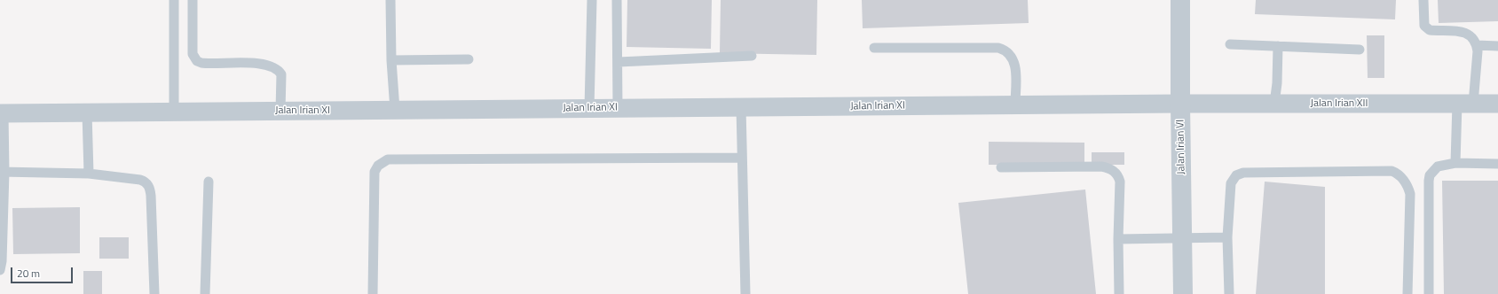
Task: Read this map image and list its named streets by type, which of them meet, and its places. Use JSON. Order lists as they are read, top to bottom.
{
  "streets": {
    "street": ["Jalan Irian XII", "Jalan Irian XI", "Jalan Irian VI"]
  },
  "crossings": [
    ["Jalan Irian XII", "Jalan Irian XI"],
    ["Jalan Irian XII", "Jalan Irian VI"],
    ["Jalan Irian XI", "Jalan Irian VI"]
  ],
  "scale_bar": "20 m"
}
